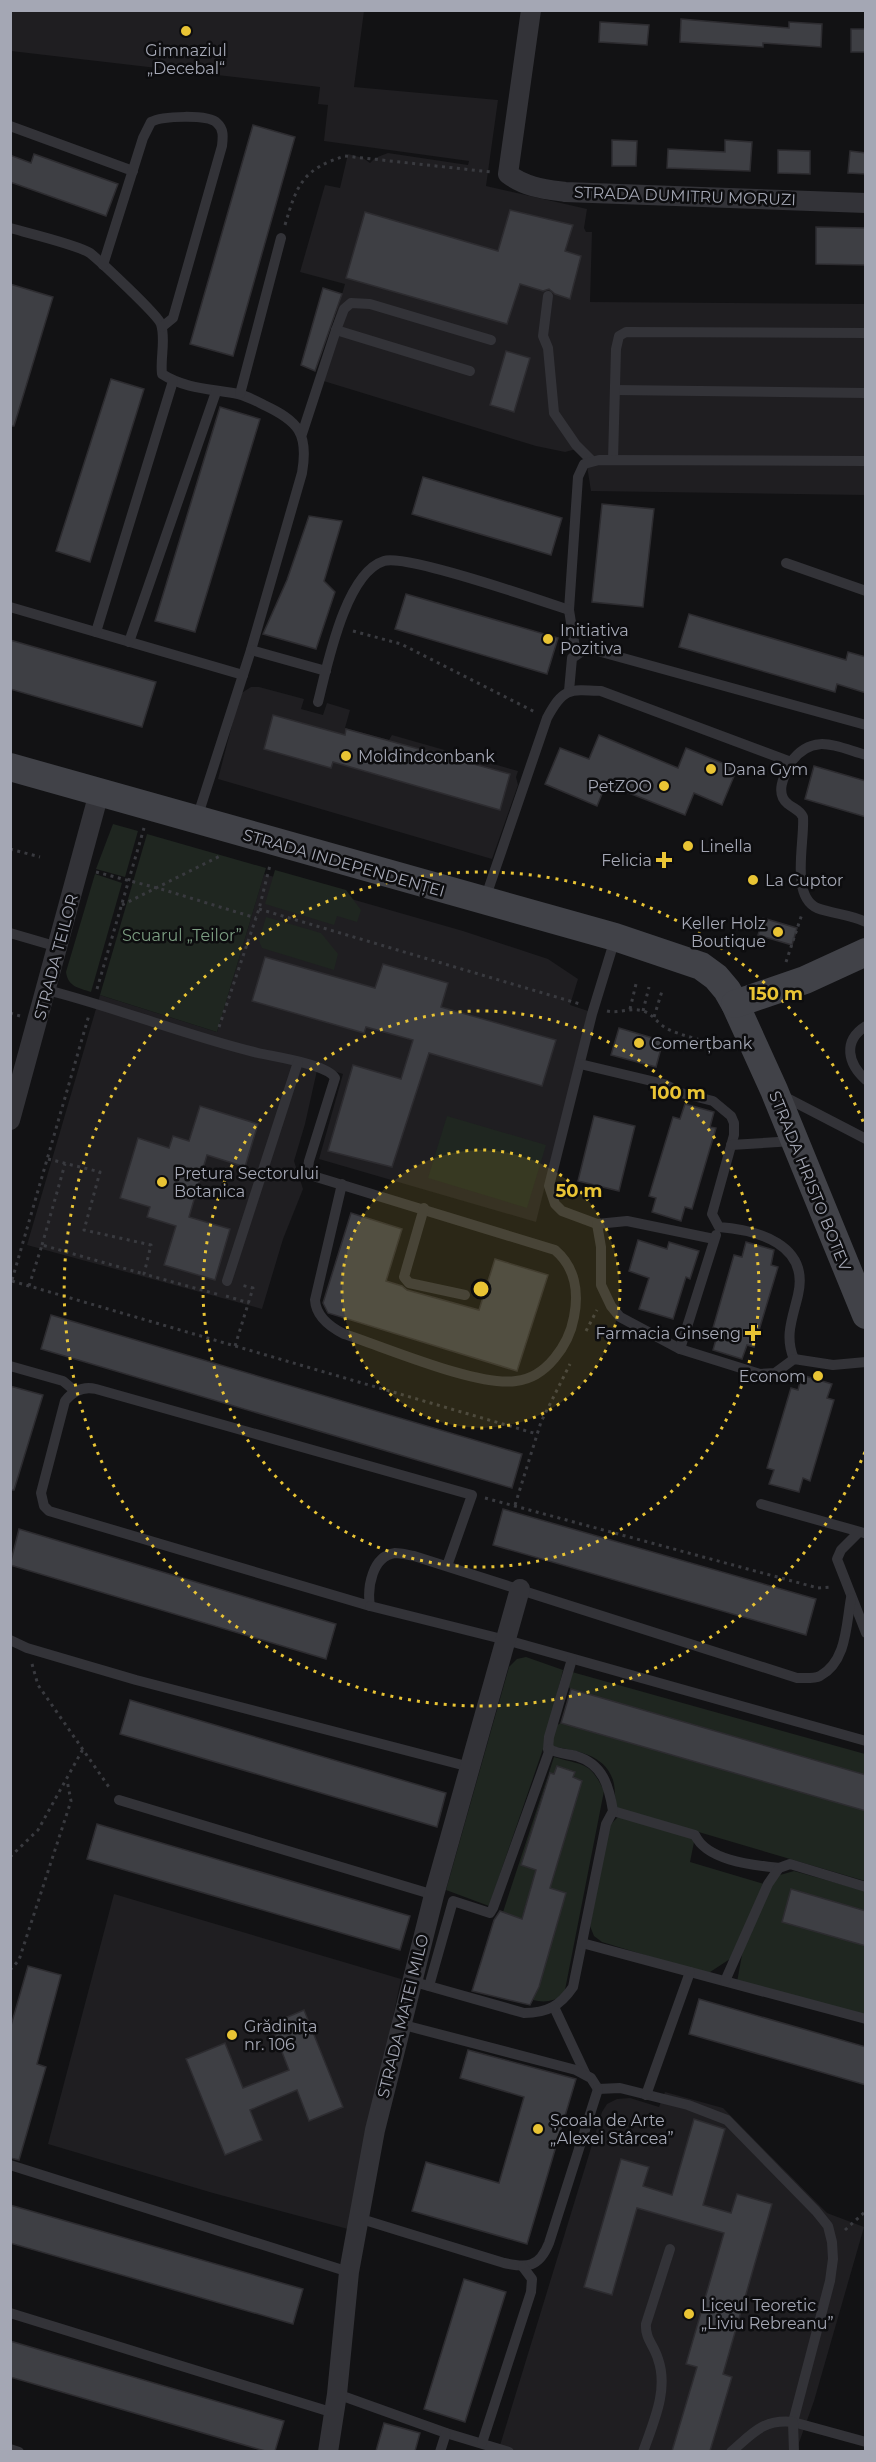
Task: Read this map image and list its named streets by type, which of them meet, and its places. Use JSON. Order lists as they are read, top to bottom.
{
  "streets": {
    "main road": ["STRADA INDEPENDENȚEI", "STRADA HRISTO BOTEV"],
    "street": ["STRADA DUMITRU MORUZI", "STRADA TEILOR", "STRADA MATEI MILO"]
  },
  "crossings": [
    ["STRADA INDEPENDENȚEI", "STRADA TEILOR"],
    ["STRADA INDEPENDENȚEI", "STRADA HRISTO BOTEV"]
  ],
  "parks": ["Scuarul „Teilor”"],
  "places": {
    "other": [
      "Gimnaziul „Decebal“",
      "Initiativa Pozitiva",
      "Moldindconbank",
      "Dana Gym",
      "PetZOO",
      "Linella",
      "La Cuptor",
      "Keller Holz Boutique",
      "Comerțbank",
      "Pretura Sectorului Botanica",
      "Econom",
      "Grădinița nr. 106",
      "Școala de Arte „Alexei Stârcea”",
      "Liceul Teoretic „Liviu Rebreanu”"
    ],
    "health": ["Felicia", "Farmacia Ginseng"]
  },
  "rings": ["150 m", "100 m", "50 m"]
}
